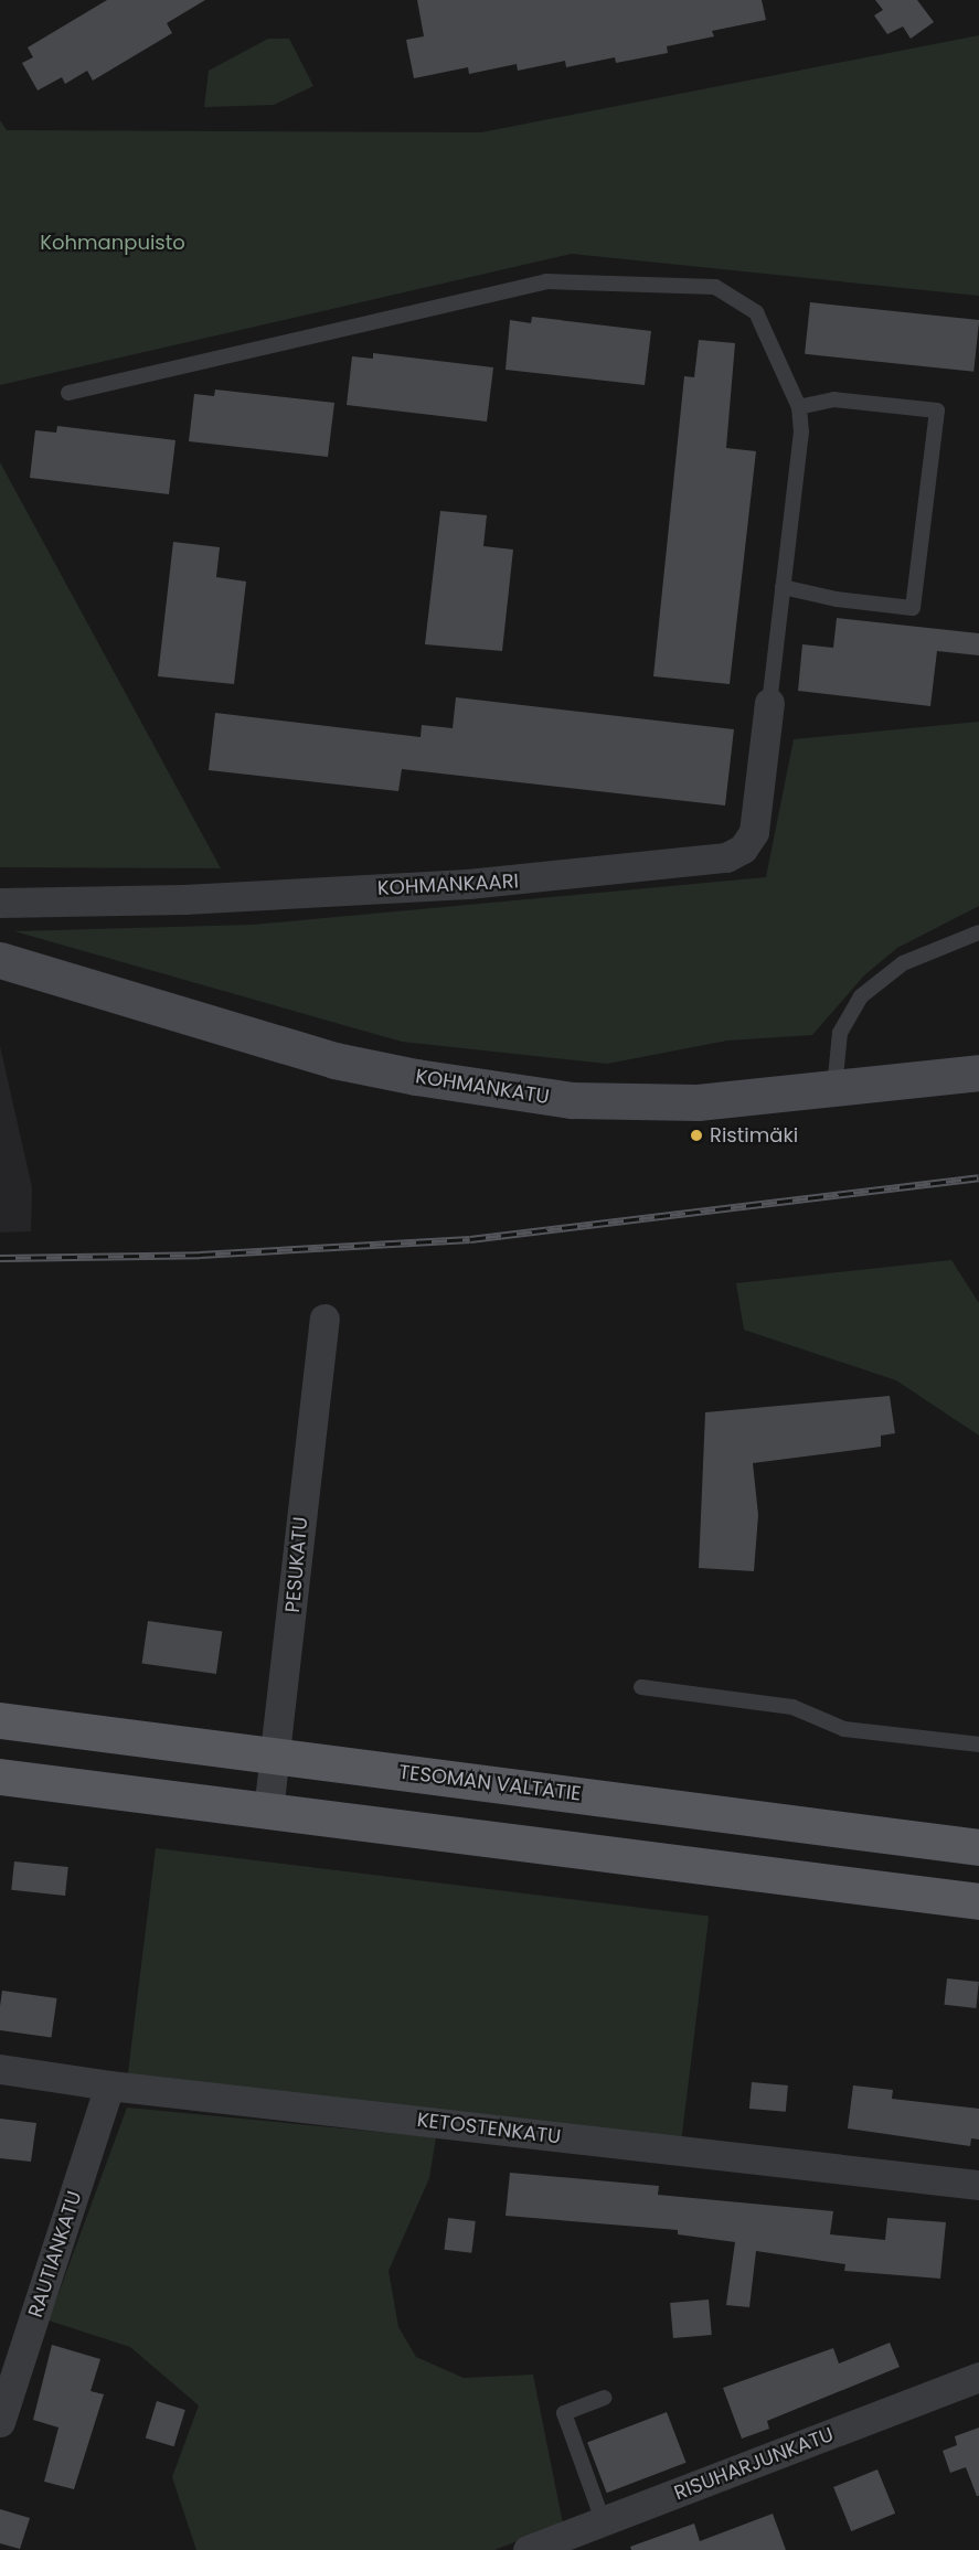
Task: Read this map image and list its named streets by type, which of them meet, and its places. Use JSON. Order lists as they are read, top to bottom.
{
  "streets": {
    "main road": ["TESOMAN VALTATIE"],
    "street": [
      "KOHMANKAARI",
      "KOHMANKATU",
      "PESUKATU",
      "KETOSTENKATU",
      "RAUTIANKATU",
      "RISUHARJUNKATU"
    ]
  },
  "crossings": [
    ["PESUKATU", "TESOMAN VALTATIE"],
    ["KETOSTENKATU", "RAUTIANKATU"]
  ],
  "parks": ["Kohmanpuisto"],
  "places": ["Ristimäki"]
}
